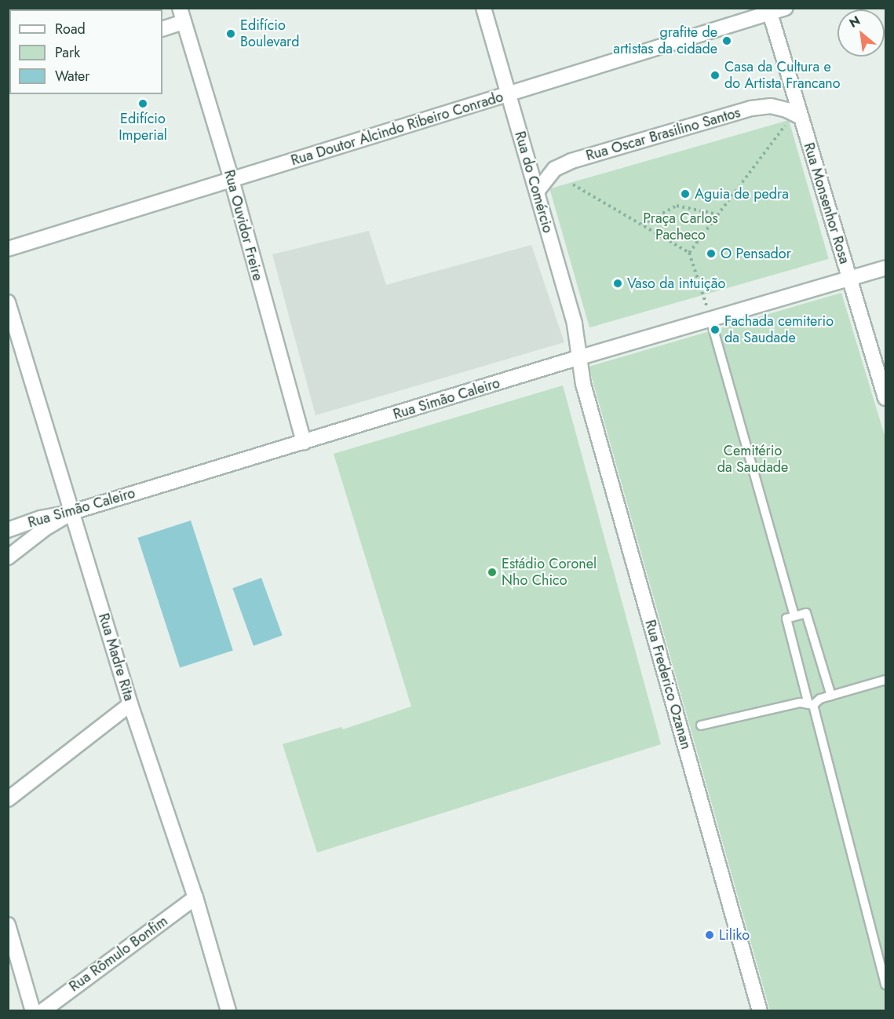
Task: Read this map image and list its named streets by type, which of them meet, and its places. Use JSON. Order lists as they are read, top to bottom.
{
  "streets": {
    "street": [
      "Rua Doutor Alcindo Ribeiro Conrado",
      "Rua Oscar Brasilino Santos",
      "Rua do Comércio",
      "Rua Monsenhor Rosa",
      "Rua Ouvidor Freire",
      "Rua Simão Caleiro",
      "Rua Madre Rita",
      "Rua Frederico Ozanan",
      "Rua Rômulo Bonfim"
    ]
  },
  "crossings": [
    ["Rua Doutor Alcindo Ribeiro Conrado", "Rua do Comércio"],
    ["Rua Doutor Alcindo Ribeiro Conrado", "Rua Monsenhor Rosa"],
    ["Rua Doutor Alcindo Ribeiro Conrado", "Rua Ouvidor Freire"],
    ["Rua Oscar Brasilino Santos", "Rua do Comércio"],
    ["Rua Oscar Brasilino Santos", "Rua Monsenhor Rosa"],
    ["Rua do Comércio", "Rua Simão Caleiro"],
    ["Rua do Comércio", "Rua Frederico Ozanan"],
    ["Rua Monsenhor Rosa", "Rua Simão Caleiro"],
    ["Rua Ouvidor Freire", "Rua Simão Caleiro"],
    ["Rua Simão Caleiro", "Rua Madre Rita"],
    ["Rua Simão Caleiro", "Rua Frederico Ozanan"],
    ["Rua Madre Rita", "Rua Rômulo Bonfim"]
  ],
  "parks": ["Praça Carlos Pacheco", "Cemitério da Saudade"],
  "places": [
    "Edifício Boulevard",
    "grafite de artistas da cidade",
    "Casa da Cultura e do Artista Francano",
    "Edifício Imperial",
    "Aguia de pedra",
    "O Pensador",
    "Vaso da intuição",
    "Fachada cemiterio da Saudade",
    "Estádio Coronel Nho Chico",
    "Liliko"
  ],
  "legend": ["Road", "Park", "Water"],
  "north": "top left"
}
